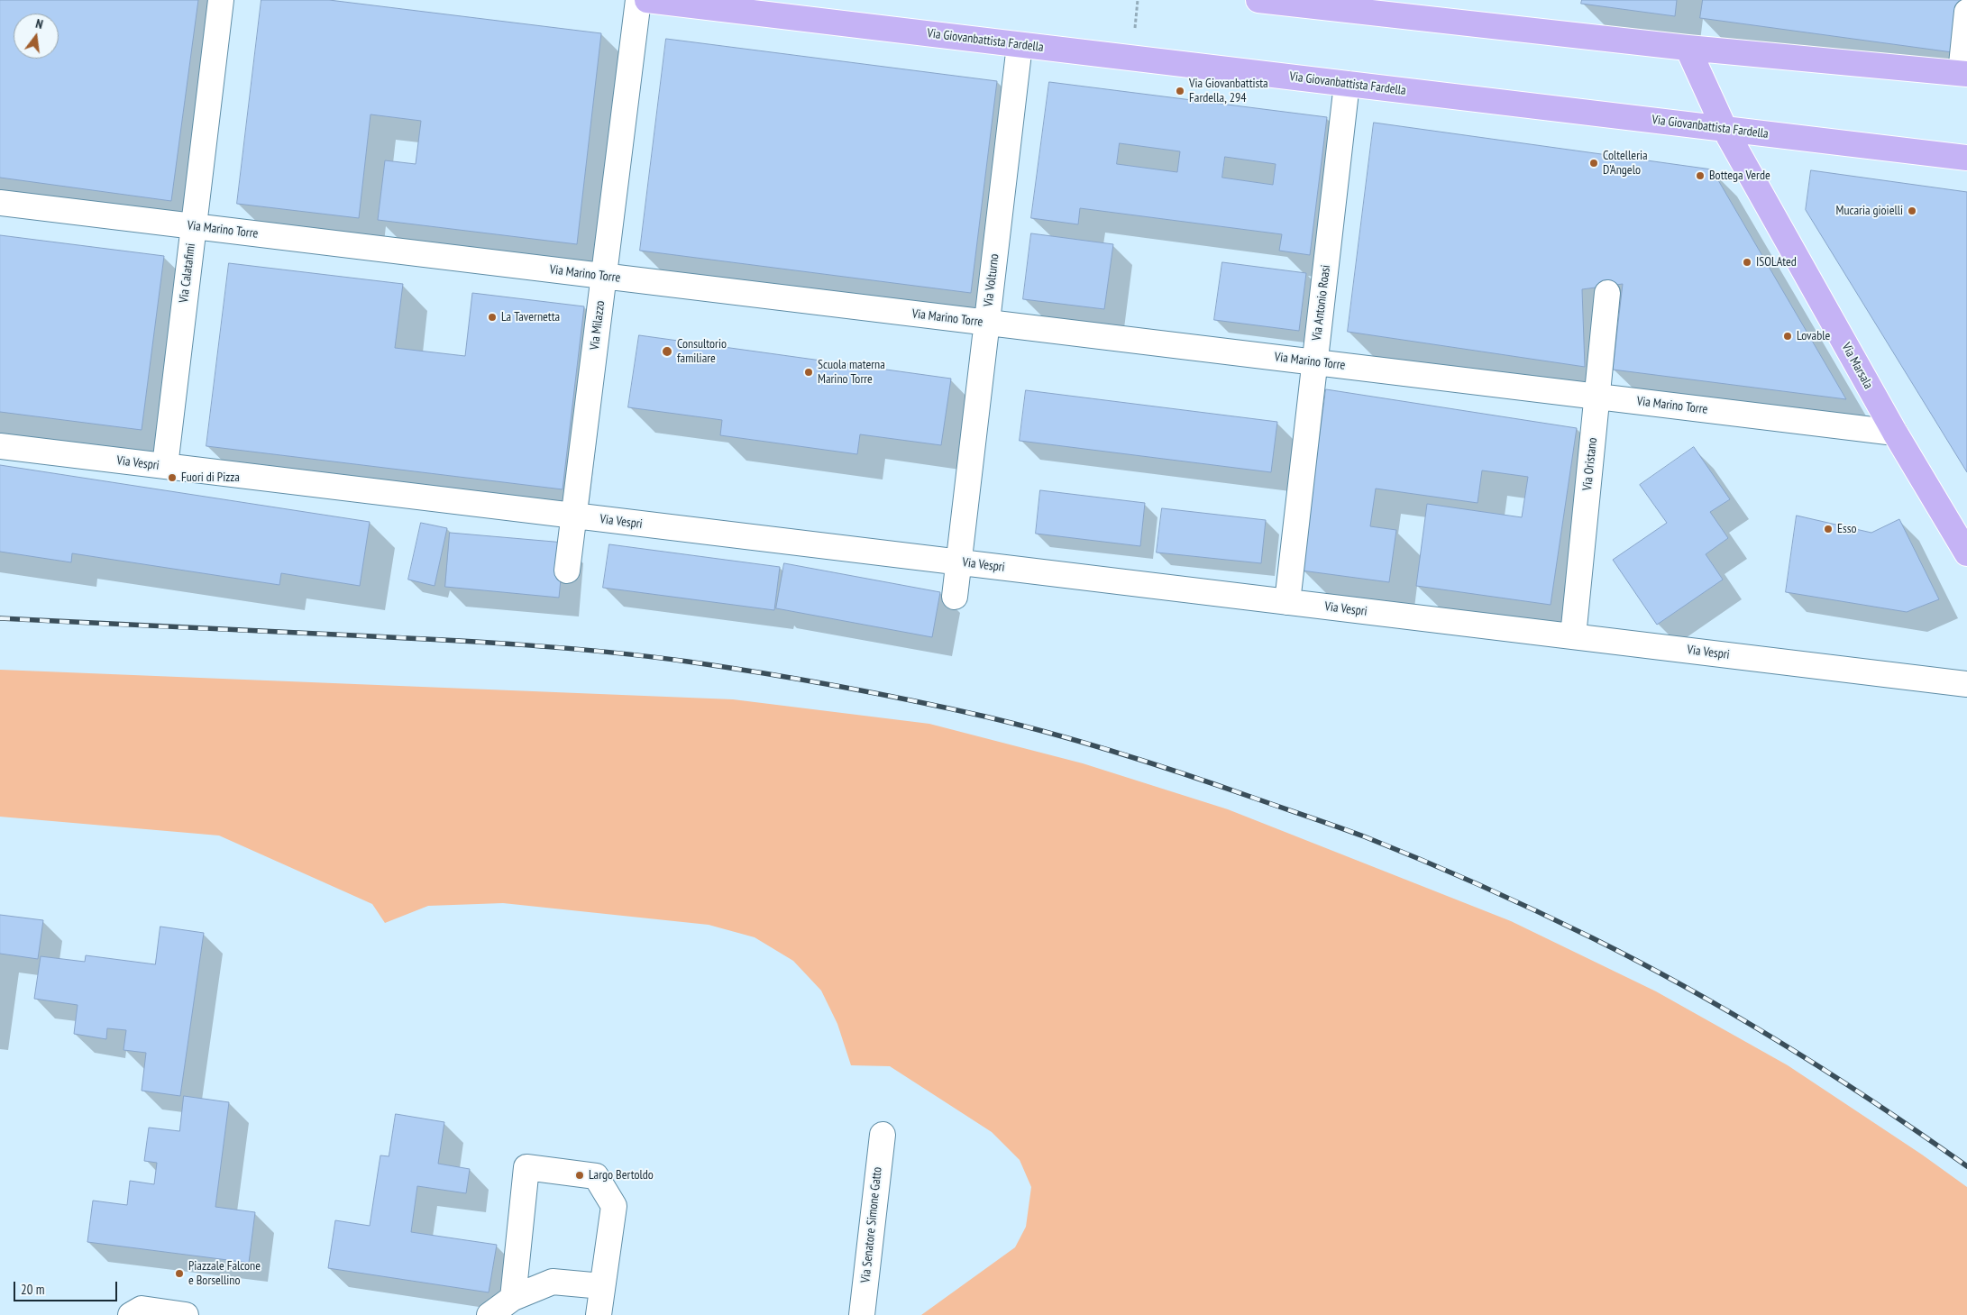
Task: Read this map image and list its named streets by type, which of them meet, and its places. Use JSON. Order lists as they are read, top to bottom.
{
  "streets": {
    "main road": ["Via Giovanbattista Fardella", "Via Marsala"],
    "street": [
      "Via Marino Torre",
      "Via Calatafimi",
      "Via Volturno",
      "Via Antonio Roasi",
      "Via Milazzo",
      "Via Vespri",
      "Via Oristano",
      "Via Senatore Simone Gatto"
    ]
  },
  "crossings": [
    ["Via Giovanbattista Fardella", "Via Volturno"],
    ["Via Giovanbattista Fardella", "Via Antonio Roasi"],
    ["Via Giovanbattista Fardella", "Via Marsala"],
    ["Via Marino Torre", "Via Calatafimi"],
    ["Via Marino Torre", "Via Volturno"],
    ["Via Marino Torre", "Via Antonio Roasi"],
    ["Via Marino Torre", "Via Milazzo"],
    ["Via Marino Torre", "Via Marsala"],
    ["Via Marino Torre", "Via Oristano"],
    ["Via Calatafimi", "Via Vespri"],
    ["Via Volturno", "Via Vespri"],
    ["Via Antonio Roasi", "Via Vespri"],
    ["Via Milazzo", "Via Vespri"],
    ["Via Vespri", "Via Oristano"]
  ],
  "places": [
    "Via Giovanbattista Fardella, 294",
    "Coltelleria D'Angelo",
    "Bottega Verde",
    "Mucaria gioielli",
    "ISOLAted",
    "La Tavernetta",
    "Lovable",
    "Consultorio familiare",
    "Scuola materna Marino Torre",
    "Fuori di Pizza",
    "Esso",
    "Largo Bertoldo",
    "Piazzale Falcone e Borsellino"
  ],
  "scale_bar": "20 m",
  "north": "top"
}
